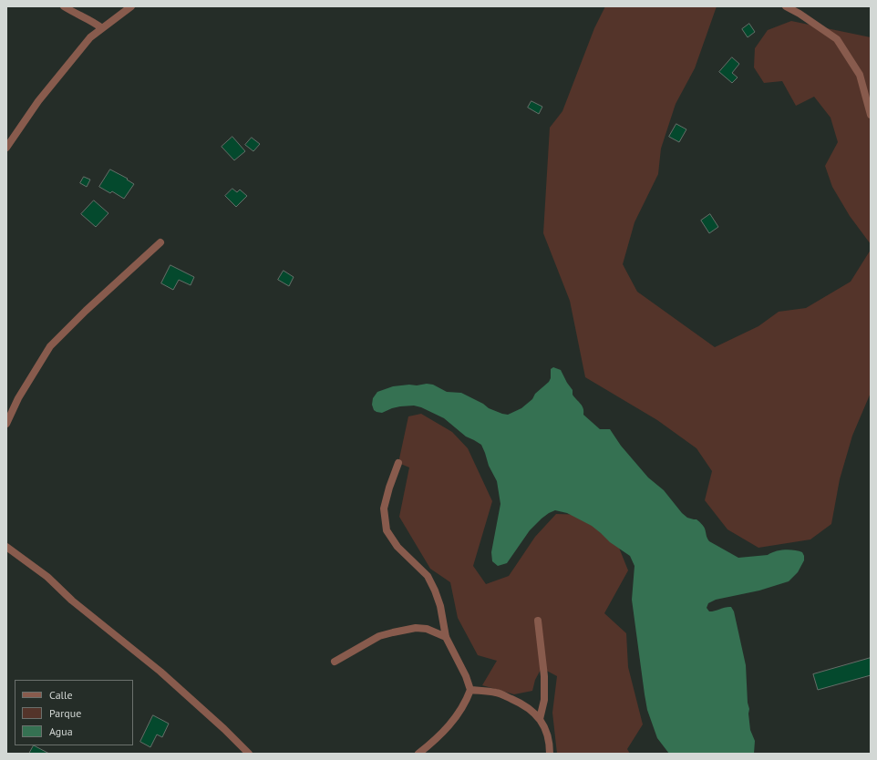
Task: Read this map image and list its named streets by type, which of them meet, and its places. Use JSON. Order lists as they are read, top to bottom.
{
  "legend": ["Calle", "Parque", "Agua"]
}
